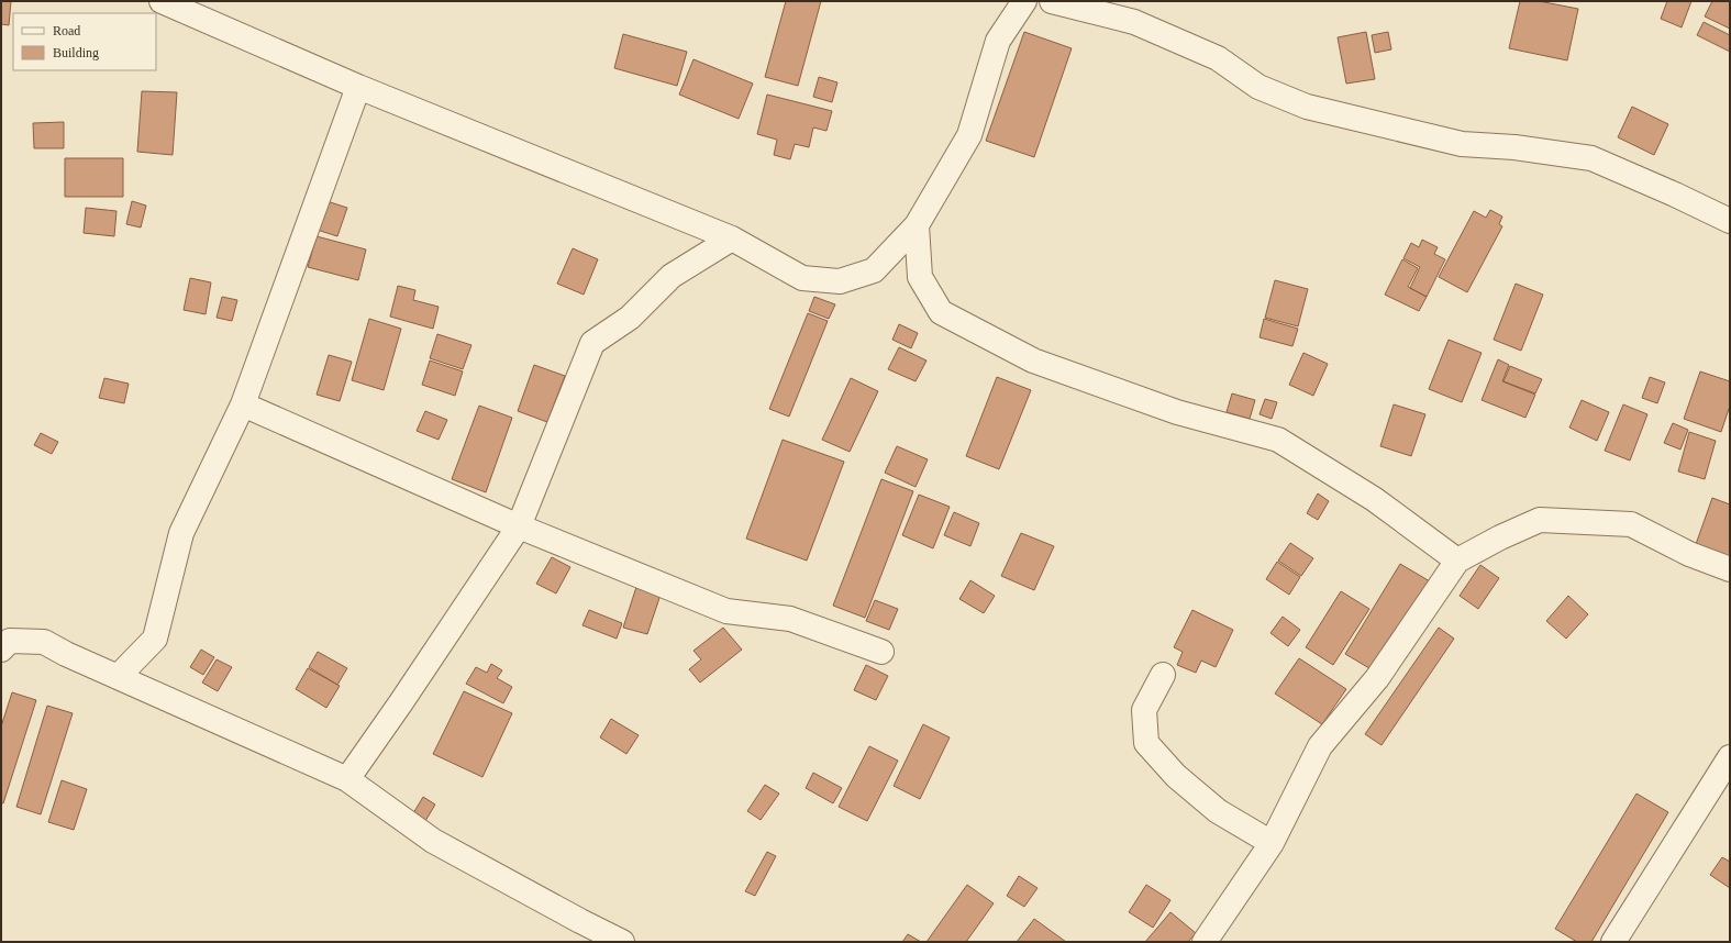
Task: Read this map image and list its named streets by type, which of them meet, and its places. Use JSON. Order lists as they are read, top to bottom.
{
  "legend": ["Road", "Building"]
}
